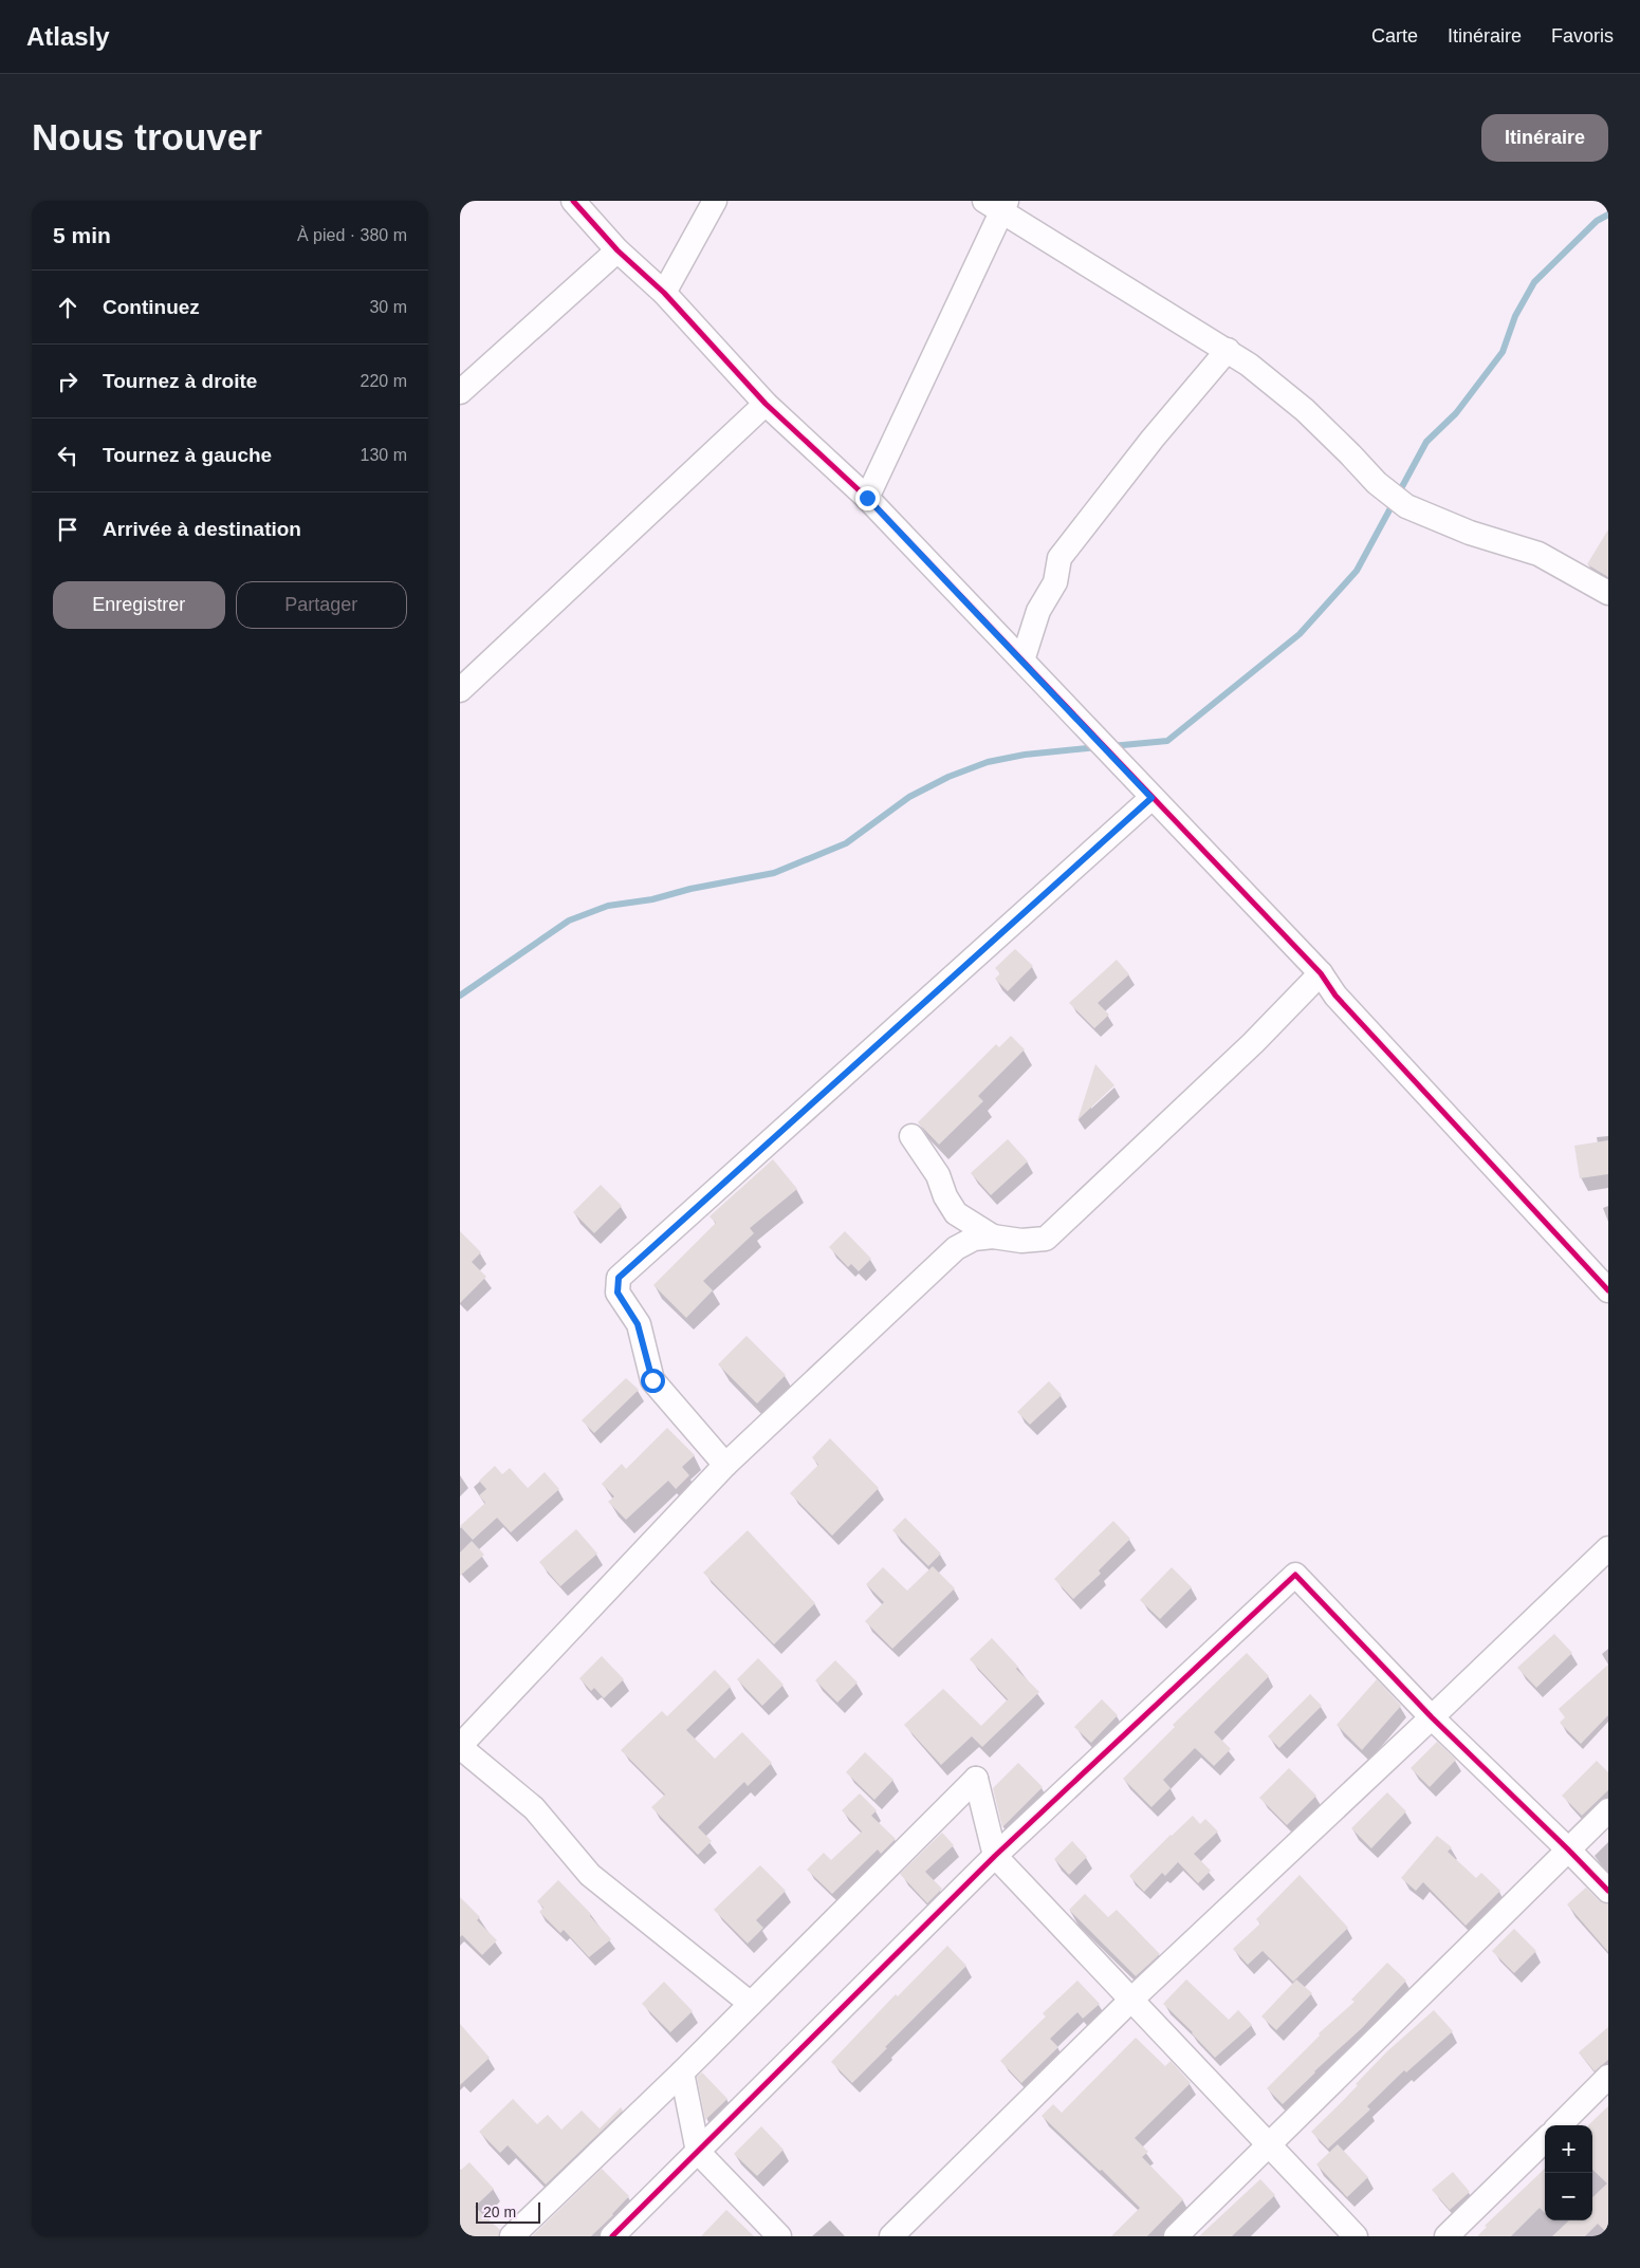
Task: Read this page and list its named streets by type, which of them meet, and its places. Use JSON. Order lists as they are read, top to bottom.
{
  "scale_bar": "20 m",
  "page": {
    "header": "Atlasly",
    "nav": ["Carte", "Itinéraire", "Favoris"],
    "buttons": [
      "Itinéraire",
      ["Enregistrer", "Partager"]
    ],
    "title": "Nous trouver",
    "heading": ["5 min", "À pied · 380 m"],
    "list": [
      ["Continuez", "30 m"],
      ["Tournez à droite", "220 m"],
      ["Tournez à gauche", "130 m"],
      "Arrivée à destination"
    ],
    "map_buttons": ["+", "−"],
    "scale": "20 m"
  }
}
